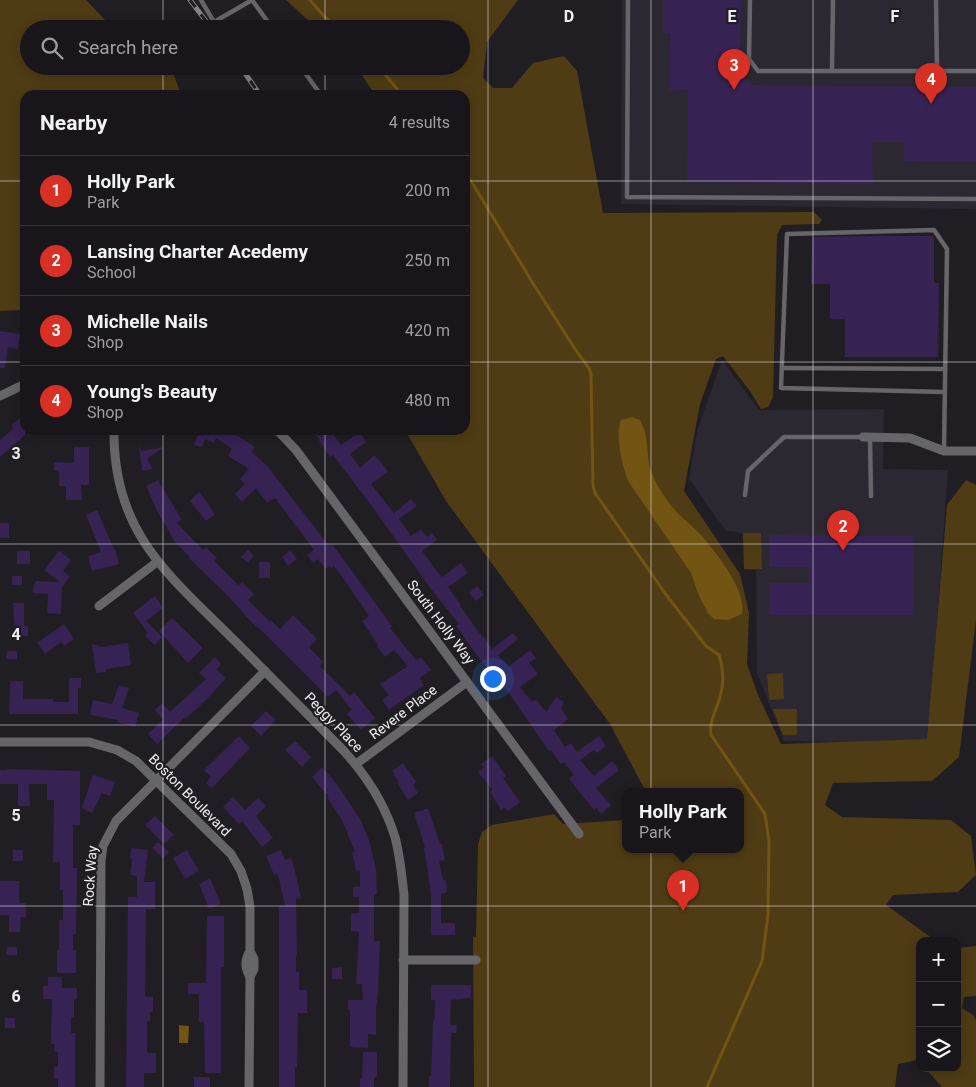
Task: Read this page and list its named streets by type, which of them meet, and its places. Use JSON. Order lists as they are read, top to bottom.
{
  "streets": {
    "street": [
      "South Holly Way",
      "Revere Place",
      "Peggy Place",
      "Boston Boulevard",
      "Rock Way"
    ]
  },
  "crossings": [
    ["South Holly Way", "Revere Place"],
    ["Revere Place", "Peggy Place"],
    ["Peggy Place", "Rock Way"],
    ["Boston Boulevard", "Rock Way"]
  ],
  "page": {
    "search": "Search here",
    "pins": [
      "3",
      "4",
      "2",
      "1"
    ],
    "heading": ["Nearby", "4 results"],
    "list": [
      {
        "mark": "1",
        "name": "Holly Park",
        "note": "Park",
        "value": "200 m"
      },
      {
        "mark": "2",
        "name": "Lansing Charter Acedemy",
        "note": "School",
        "value": "250 m"
      },
      {
        "mark": "3",
        "name": "Michelle Nails",
        "note": "Shop",
        "value": "420 m"
      },
      {
        "mark": "4",
        "name": "Young's Beauty",
        "note": "Shop",
        "value": "480 m"
      }
    ],
    "popup": ["Holly Park", "Park"],
    "map_buttons": ["+", "−"]
  },
  "grid": {
    "columns": ["D", "E", "F"],
    "rows": [
      "3",
      "4",
      "5",
      "6"
    ]
  }
}
